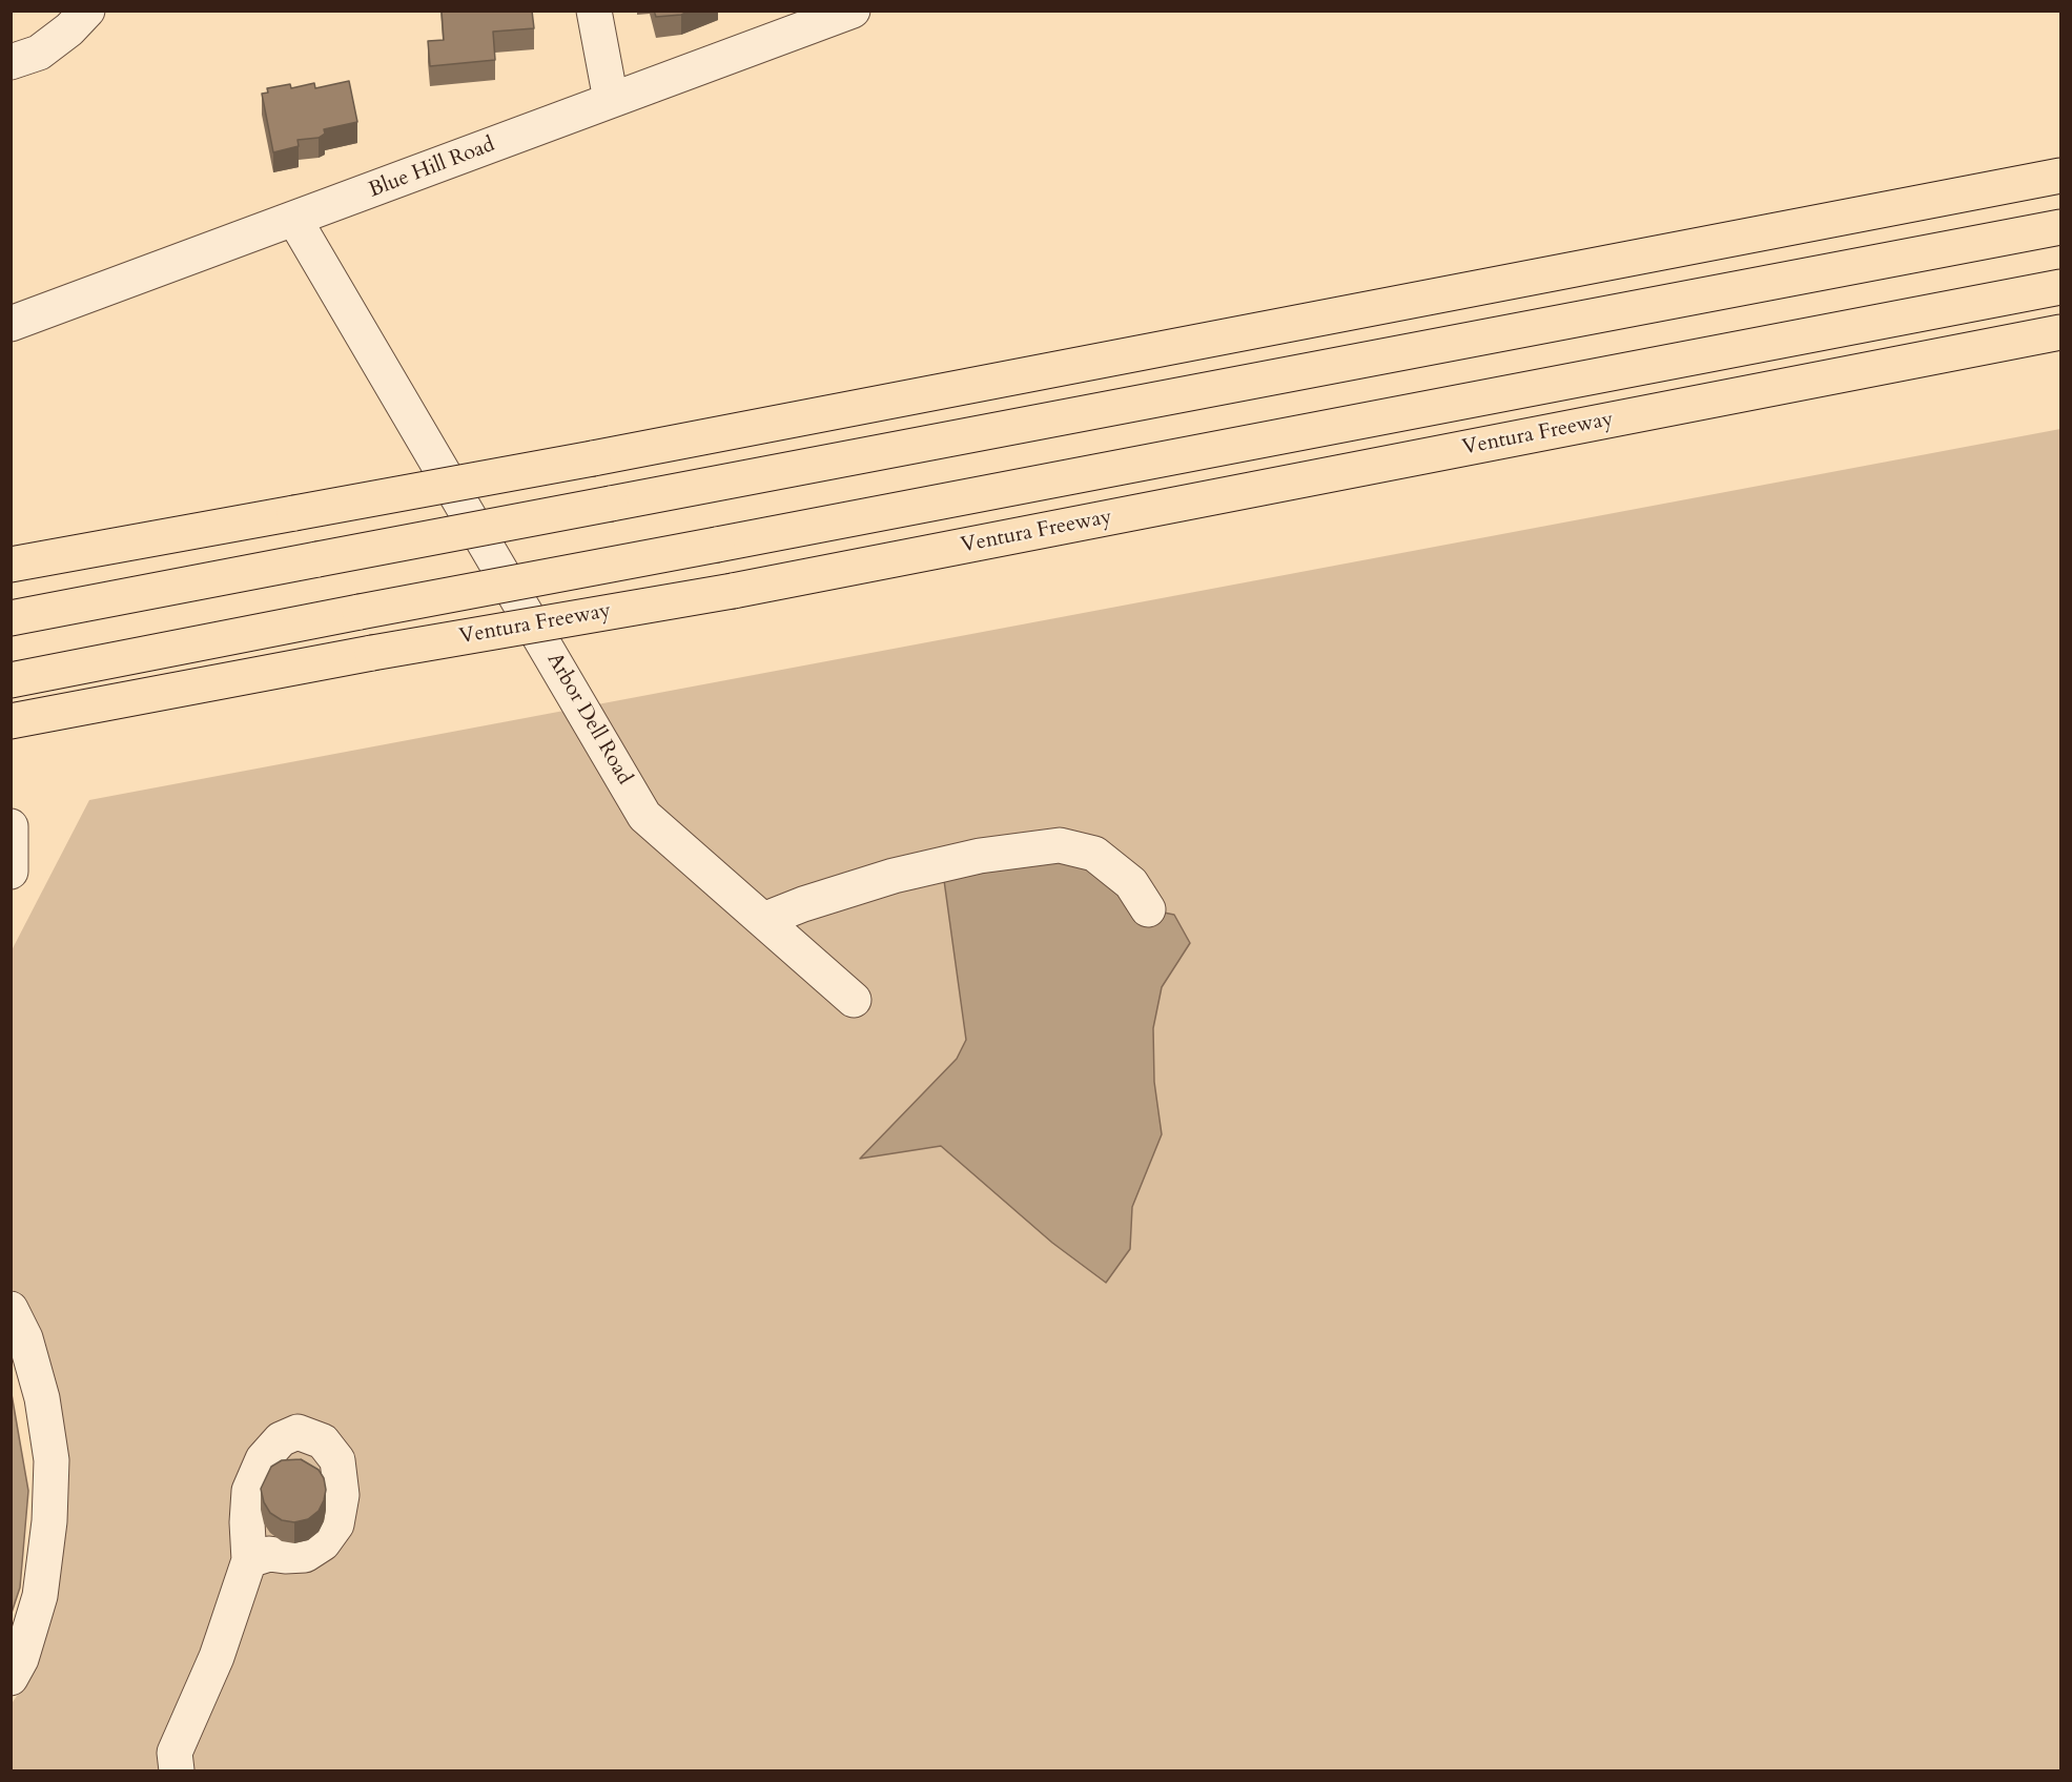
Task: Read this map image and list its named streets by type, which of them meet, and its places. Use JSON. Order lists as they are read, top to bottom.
{
  "streets": {
    "highway": ["Ventura Freeway"],
    "street": ["Blue Hill Road", "Arbor Dell Road"]
  },
  "crossings": [
    ["Blue Hill Road", "Arbor Dell Road"]
  ]
}
